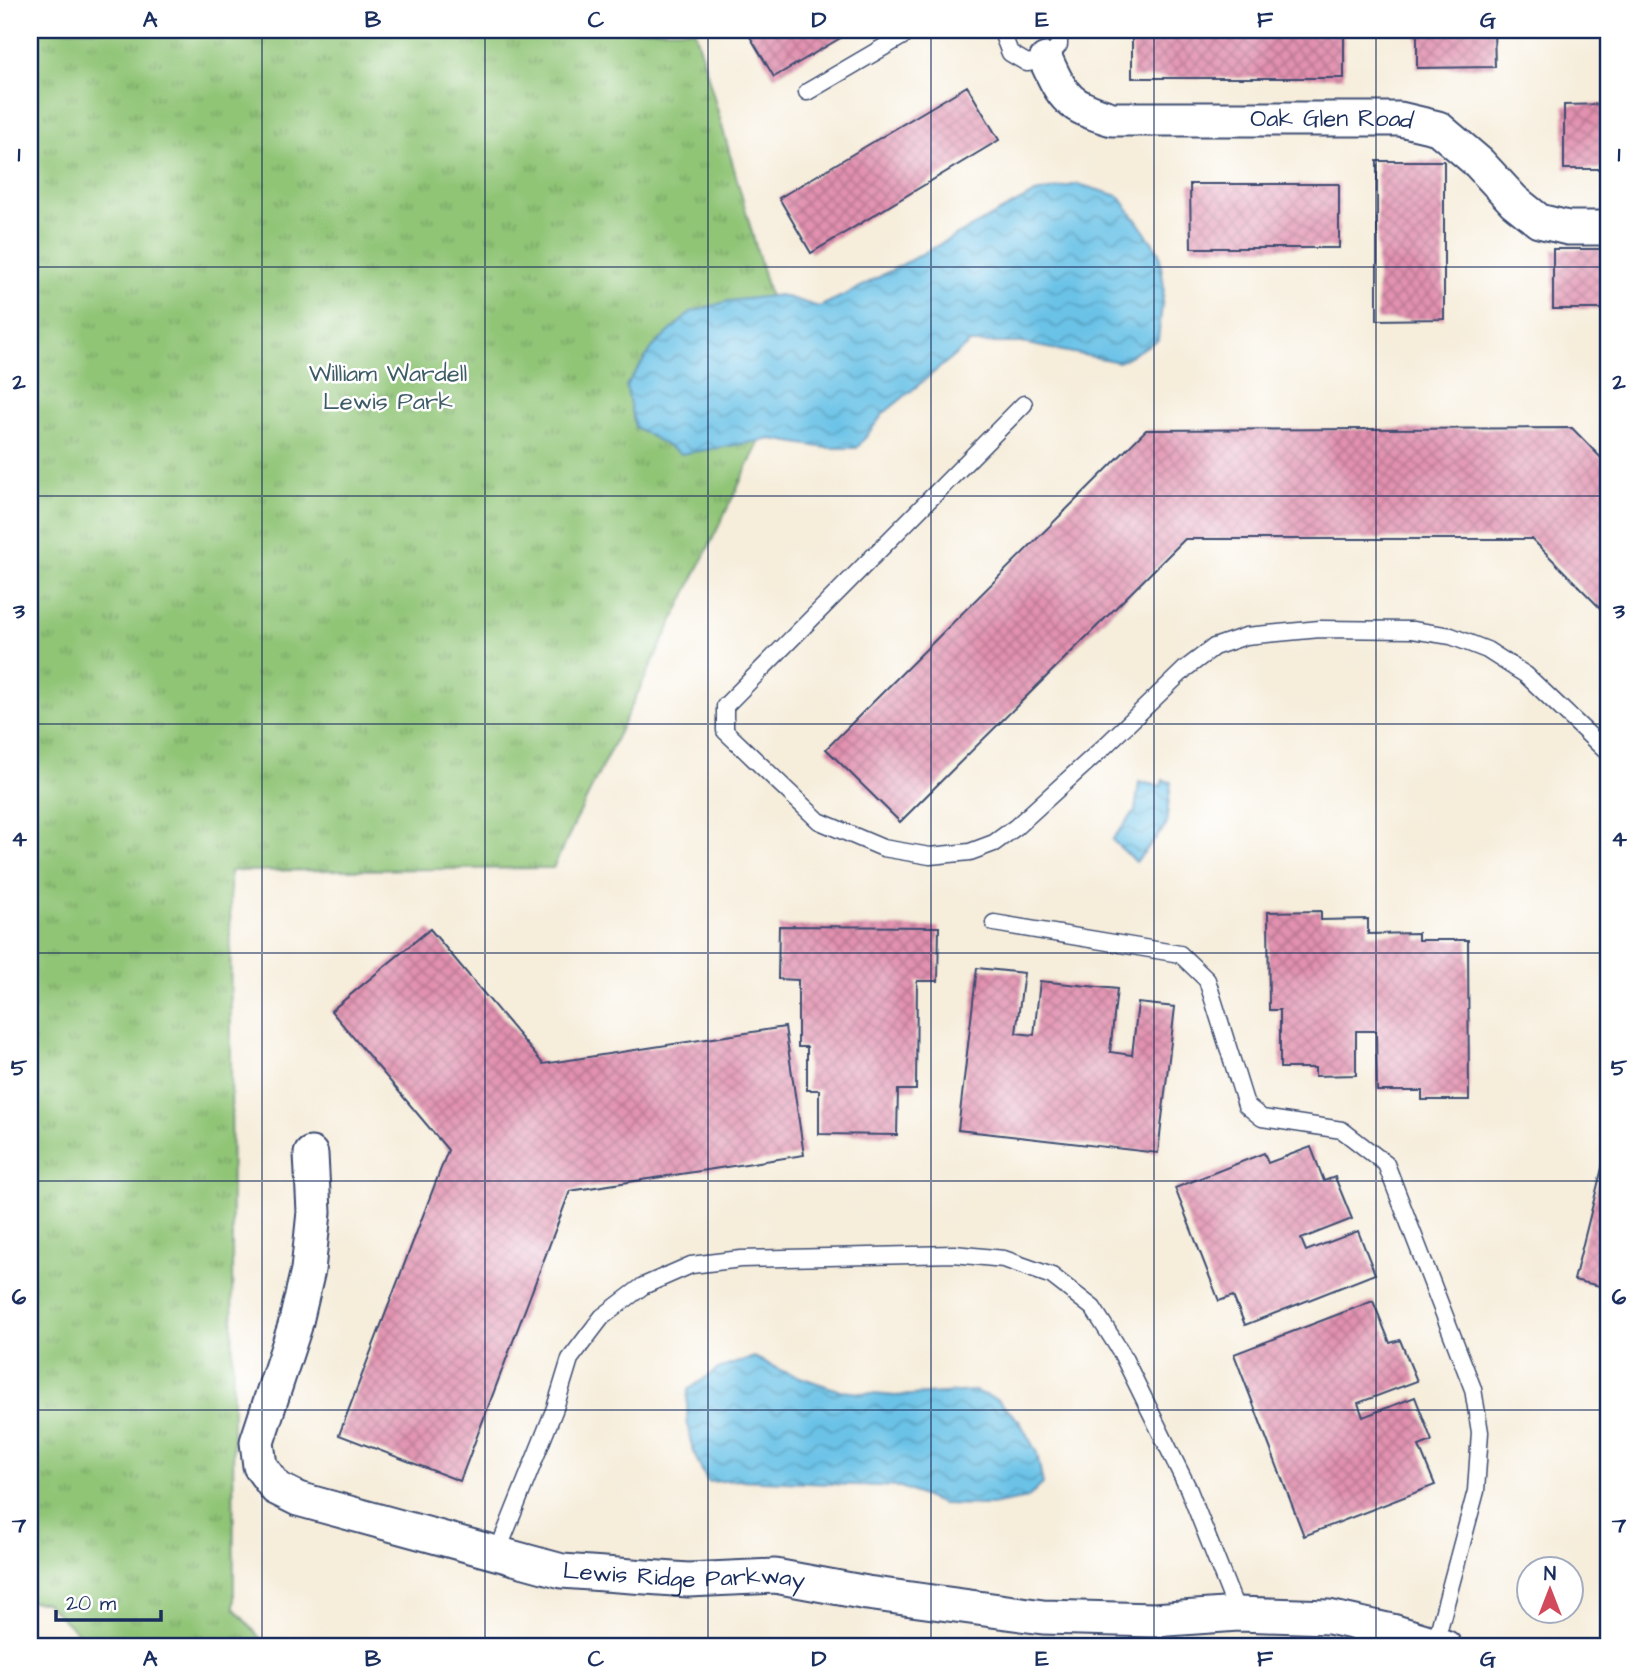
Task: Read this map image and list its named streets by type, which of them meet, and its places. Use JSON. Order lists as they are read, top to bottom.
{
  "streets": {
    "street": ["Oak Glen Road", "Lewis Ridge Parkway"]
  },
  "parks": ["William Wardell Lewis Park"],
  "scale_bar": "20 m",
  "north": "top",
  "grid": {
    "columns": [
      "A",
      "B",
      "C",
      "D",
      "E",
      "F",
      "G"
    ],
    "rows": [
      "1",
      "2",
      "3",
      "4",
      "5",
      "6",
      "7"
    ]
  }
}
